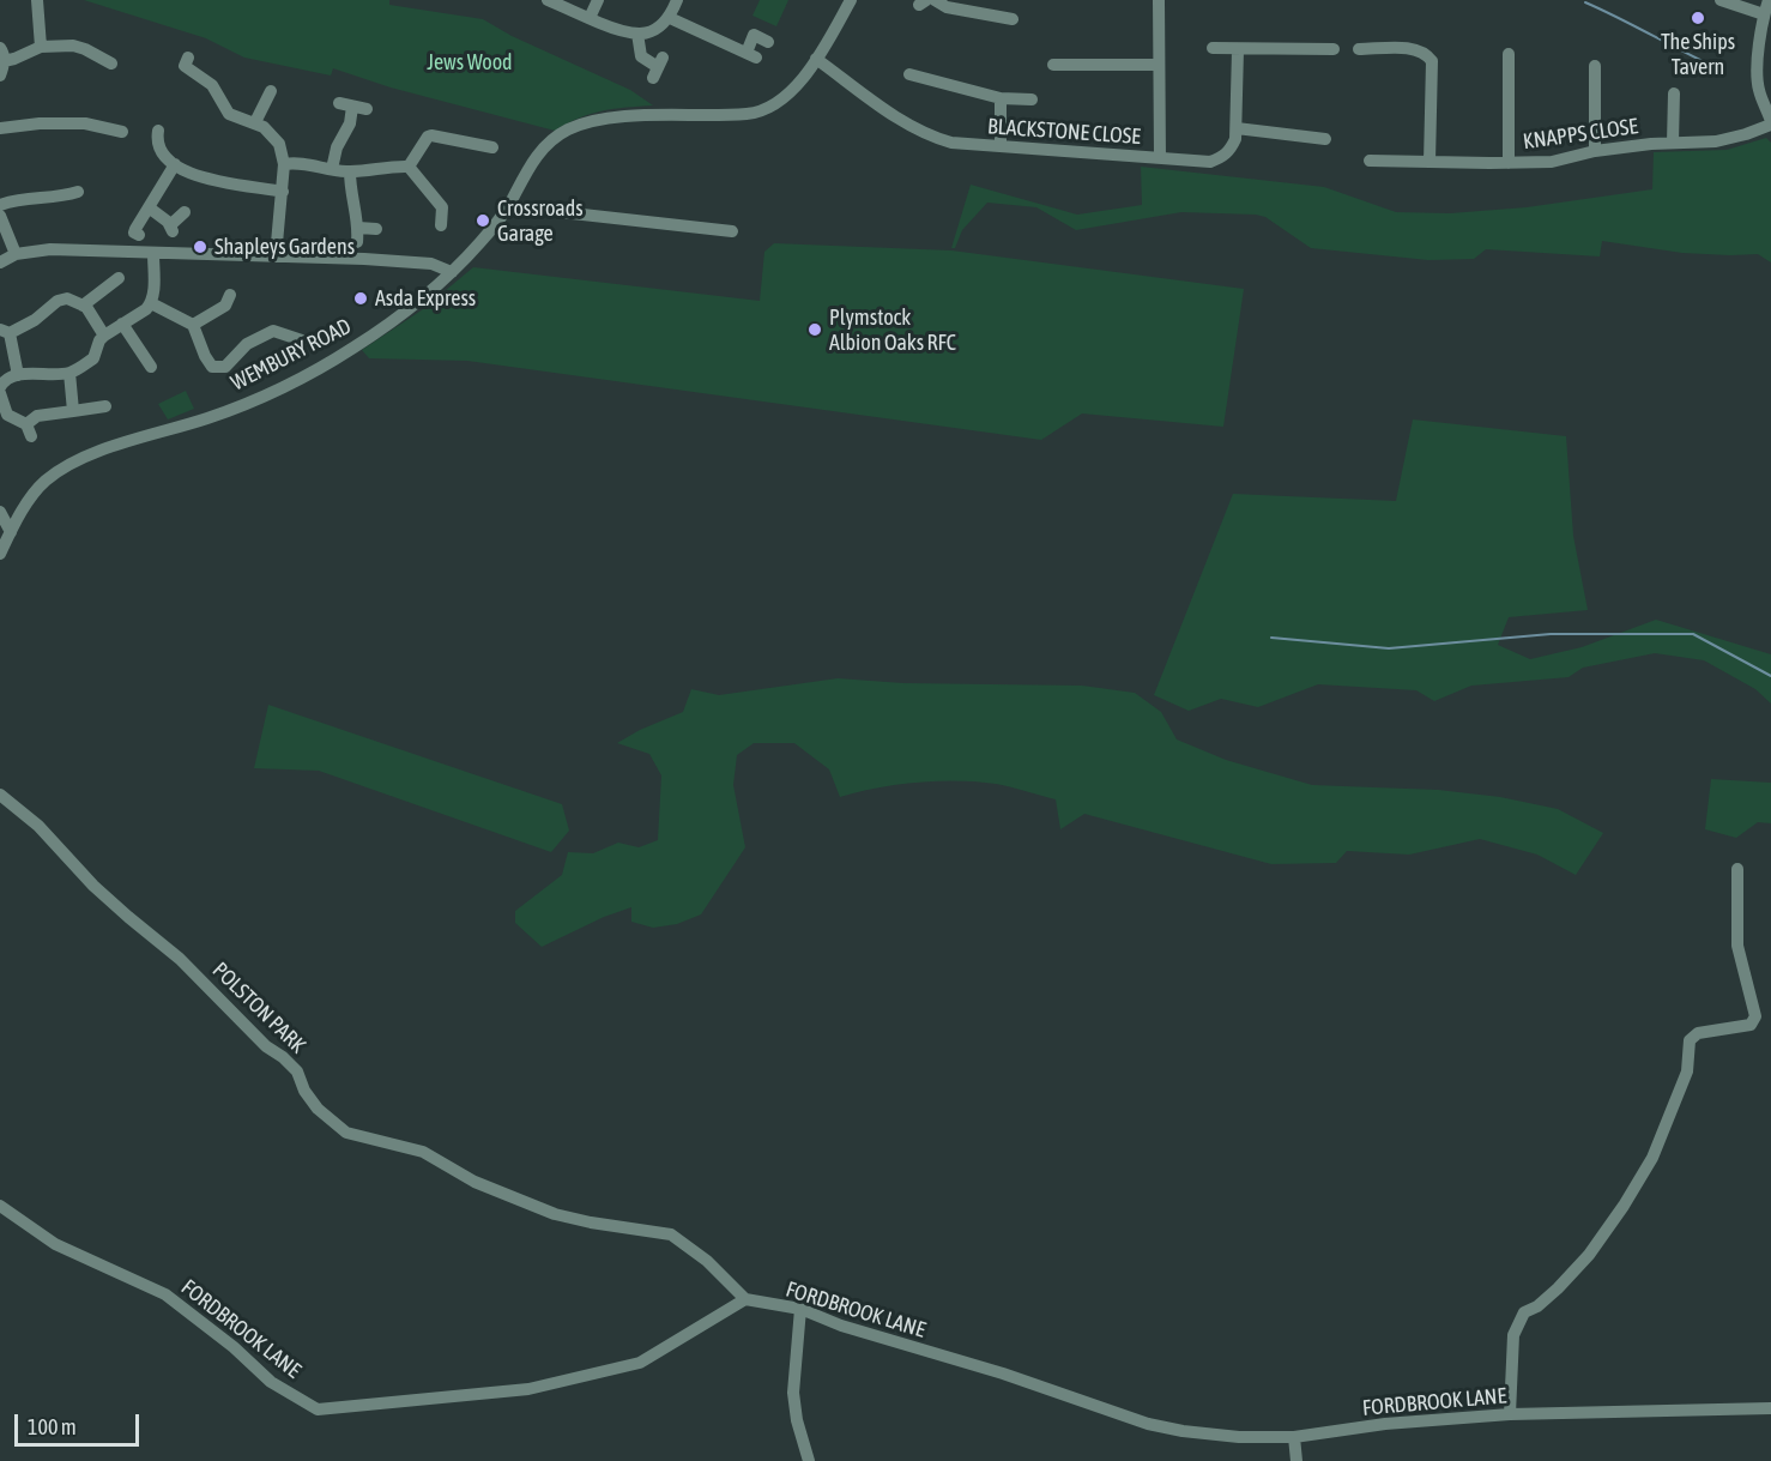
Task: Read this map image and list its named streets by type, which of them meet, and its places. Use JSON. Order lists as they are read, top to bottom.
{
  "streets": {
    "street": [
      "BLACKSTONE CLOSE",
      "KNAPPS CLOSE",
      "WEMBURY ROAD",
      "POLSTON PARK",
      "FORDBROOK LANE"
    ]
  },
  "crossings": [
    ["BLACKSTONE CLOSE", "WEMBURY ROAD"],
    ["POLSTON PARK", "FORDBROOK LANE"]
  ],
  "parks": ["Jews Wood"],
  "places": [
    "The Ships Tavern",
    "Crossroads Garage",
    "Shapleys Gardens",
    "Asda Express",
    "Plymstock Albion Oaks RFC"
  ],
  "scale_bar": "100 m"
}
